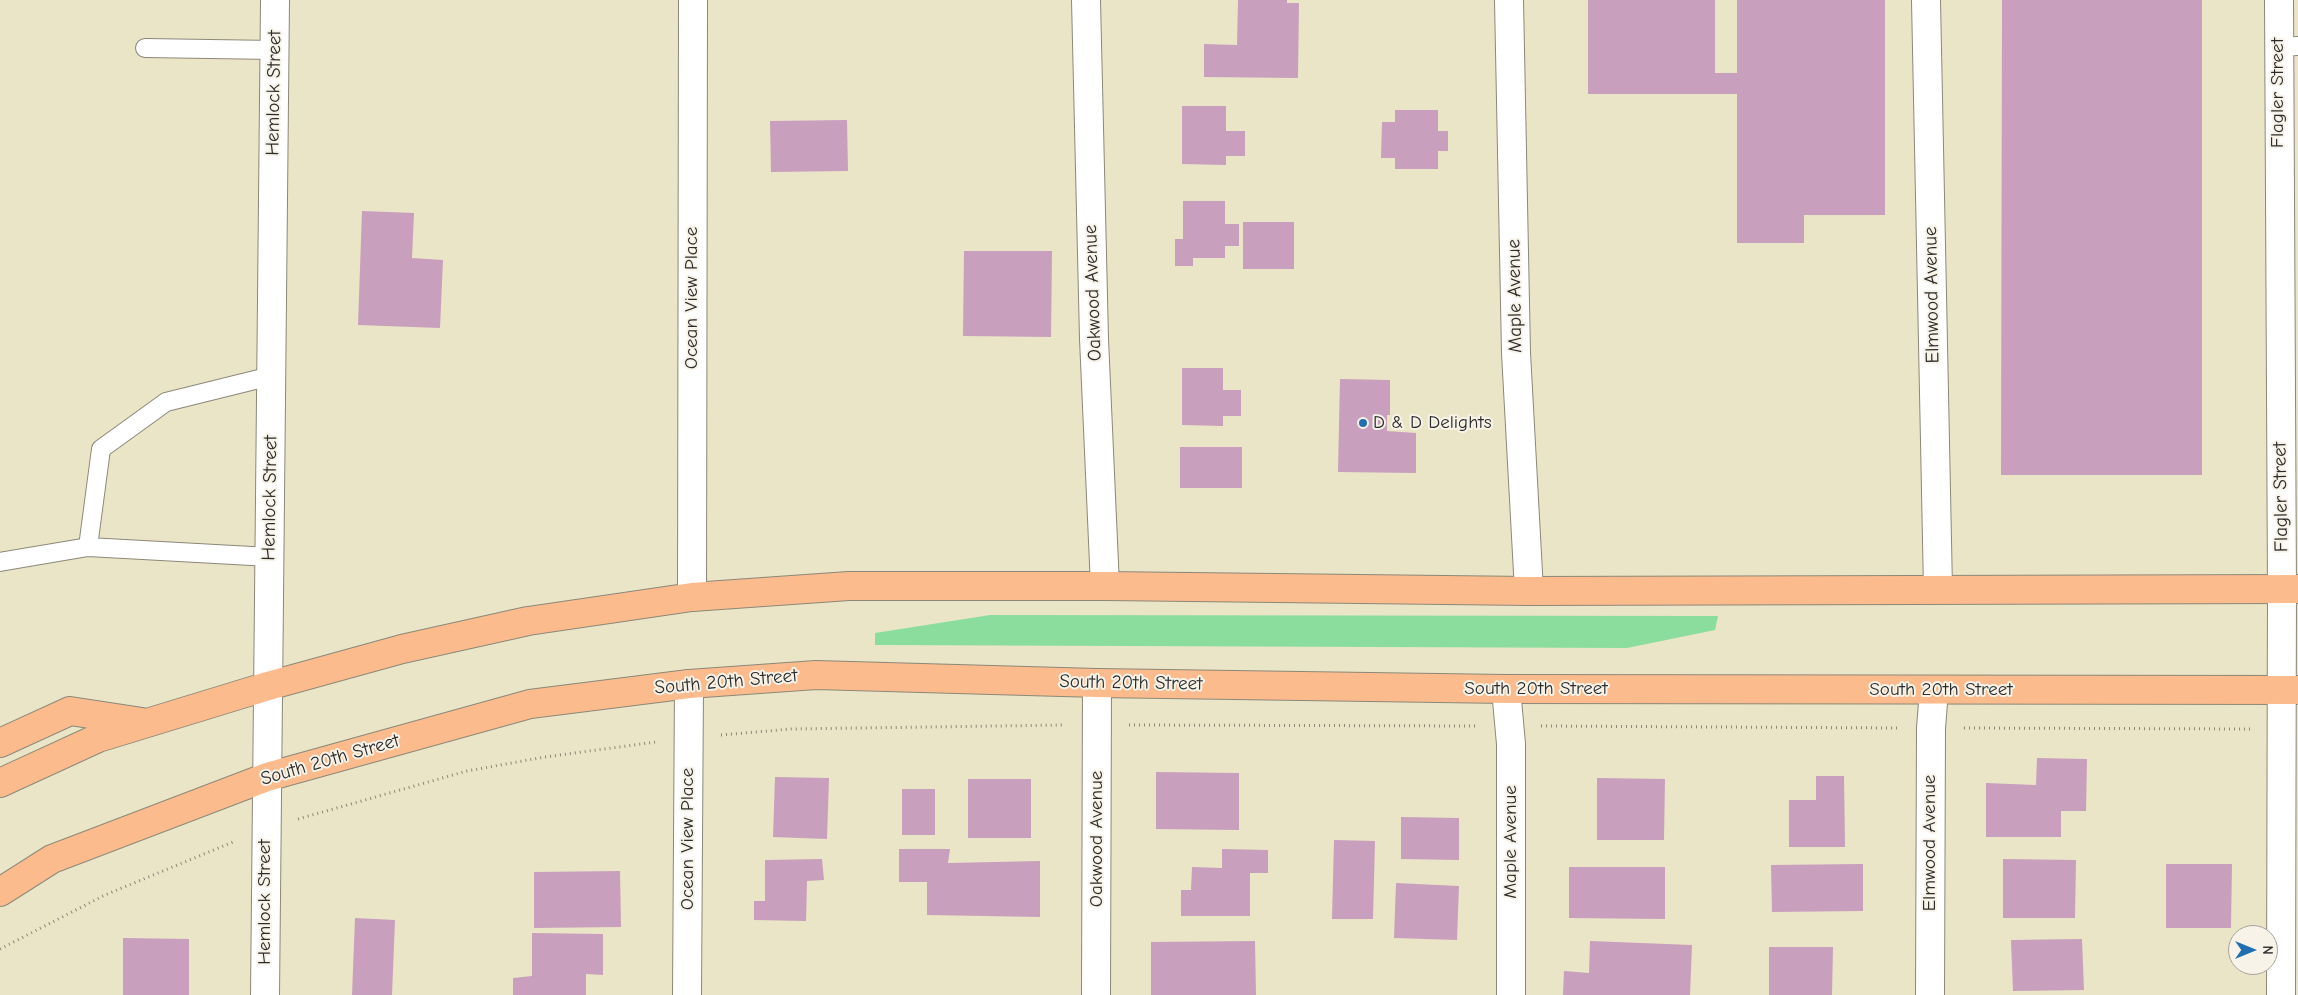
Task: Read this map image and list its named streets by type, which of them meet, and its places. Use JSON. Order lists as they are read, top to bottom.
{
  "streets": {
    "main road": ["South 20th Street"],
    "street": [
      "Hemlock Street",
      "Flagler Street",
      "Oakwood Avenue",
      "Elmwood Avenue",
      "Maple Avenue",
      "Ocean View Place"
    ]
  },
  "crossings": [
    ["Hemlock Street", "South 20th Street"],
    ["Flagler Street", "South 20th Street"],
    ["Oakwood Avenue", "South 20th Street"],
    ["Elmwood Avenue", "South 20th Street"],
    ["Maple Avenue", "South 20th Street"],
    ["Ocean View Place", "South 20th Street"]
  ],
  "places": ["D & D Delights"],
  "north": "right"
}
